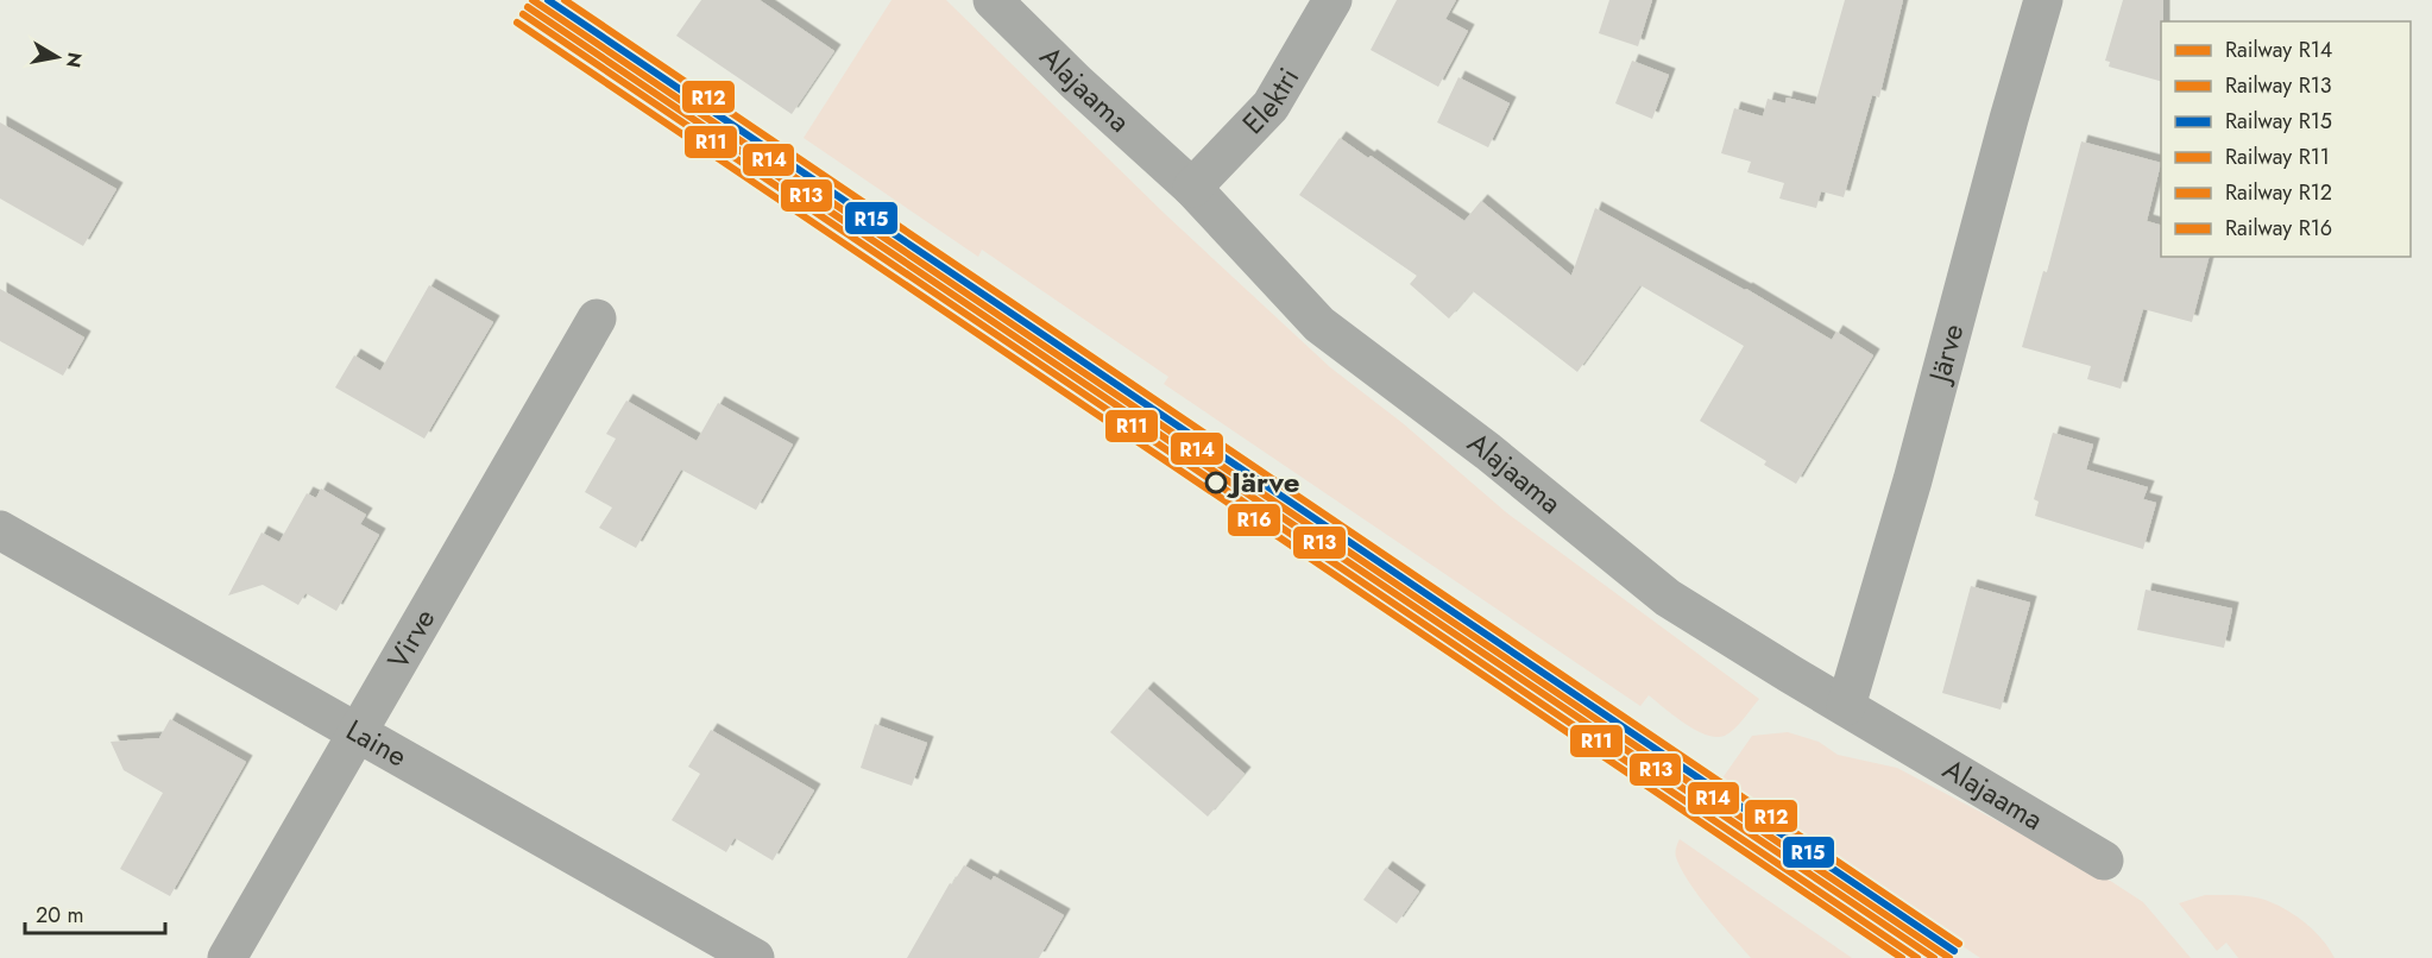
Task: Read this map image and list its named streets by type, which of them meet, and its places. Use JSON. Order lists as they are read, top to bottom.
{
  "streets": {
    "street": [
      "Alajaama",
      "Elektri",
      "Järve",
      "Virve",
      "Laine"
    ]
  },
  "crossings": [
    ["Alajaama", "Elektri"],
    ["Alajaama", "Järve"],
    ["Virve", "Laine"]
  ],
  "places": ["Järve"],
  "lines": [
    "rail line R14",
    "rail line R15",
    "rail line R12",
    "rail line R13",
    "rail line R11",
    "rail line R16"
  ],
  "legend": [
    "Railway R14",
    "Railway R13",
    "Railway R15",
    "Railway R11",
    "Railway R12",
    "Railway R16"
  ],
  "scale_bar": "20 m",
  "north": "right"
}
